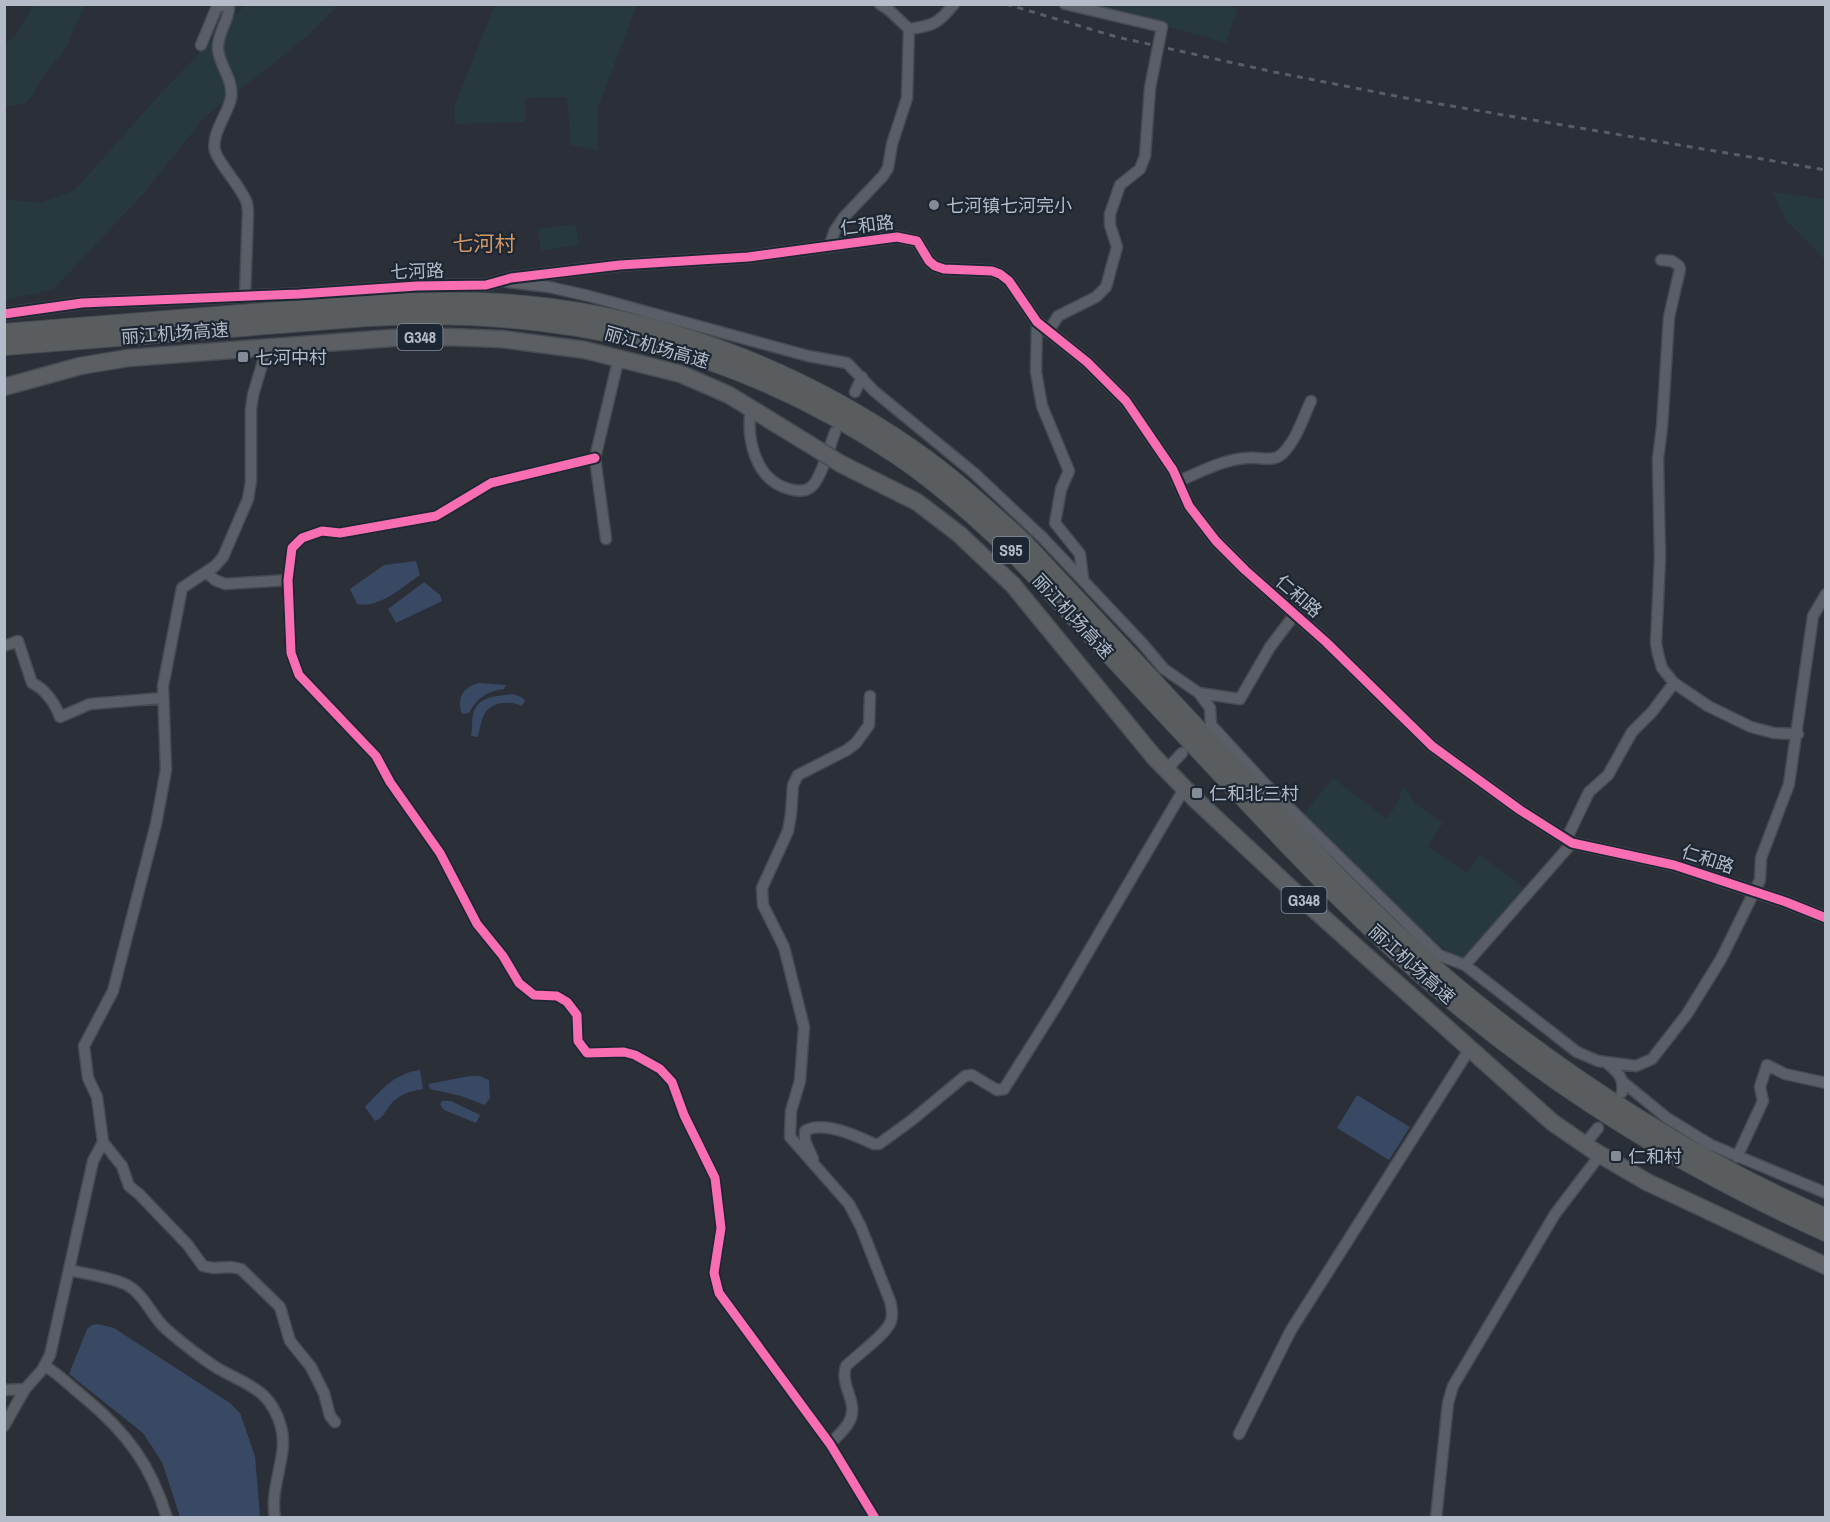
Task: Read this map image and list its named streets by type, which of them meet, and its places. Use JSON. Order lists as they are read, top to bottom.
{
  "streets": {
    "highway": ["丽江机场高速", "G348", "S95"],
    "street": ["仁和路", "七河路"]
  },
  "crossings": [
    ["仁和路", "七河路"]
  ],
  "districts": ["七河村"],
  "places": {
    "other": ["七河镇七河完小"],
    "transit": ["七河中村", "仁和北三村", "仁和村"]
  }
}
